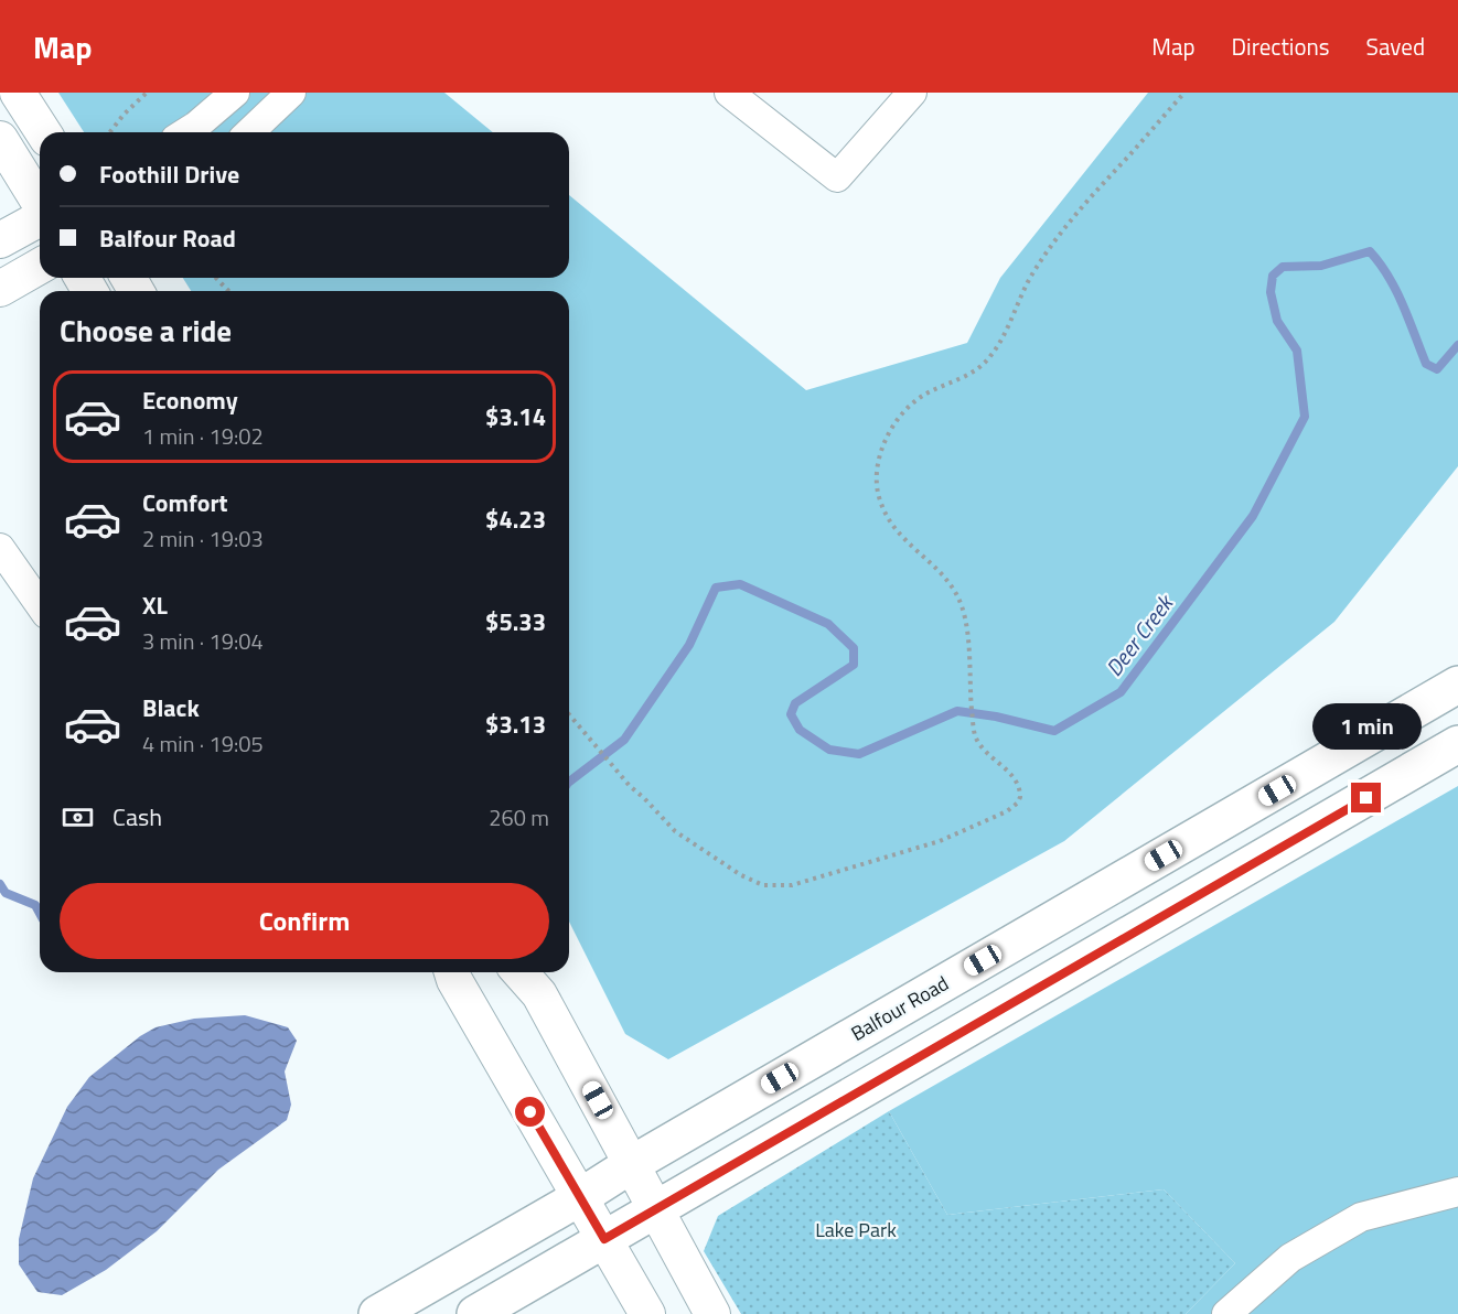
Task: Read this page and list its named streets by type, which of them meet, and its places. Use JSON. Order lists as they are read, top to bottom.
{
  "streets": {
    "main road": ["Balfour Road"]
  },
  "water": ["Deer Creek"],
  "parks": ["Lake Park"],
  "page": {
    "header": "Map",
    "nav": ["Map", "Directions", "Saved"],
    "banner": ["Foothill Drive", "Balfour Road"],
    "heading": "Choose a ride",
    "list": [
      {
        "name": "Economy",
        "note": "1 min · 19:02",
        "value": "$3.14"
      },
      {
        "name": "Comfort",
        "note": "2 min · 19:03",
        "value": "$4.23"
      },
      {
        "name": "XL",
        "note": "3 min · 19:04",
        "value": "$5.33"
      },
      {
        "name": "Black",
        "note": "4 min · 19:05",
        "value": "$3.13"
      }
    ],
    "bubble": "1 min",
    "pay": ["Cash", "260 m"],
    "buttons": "Confirm"
  }
}
